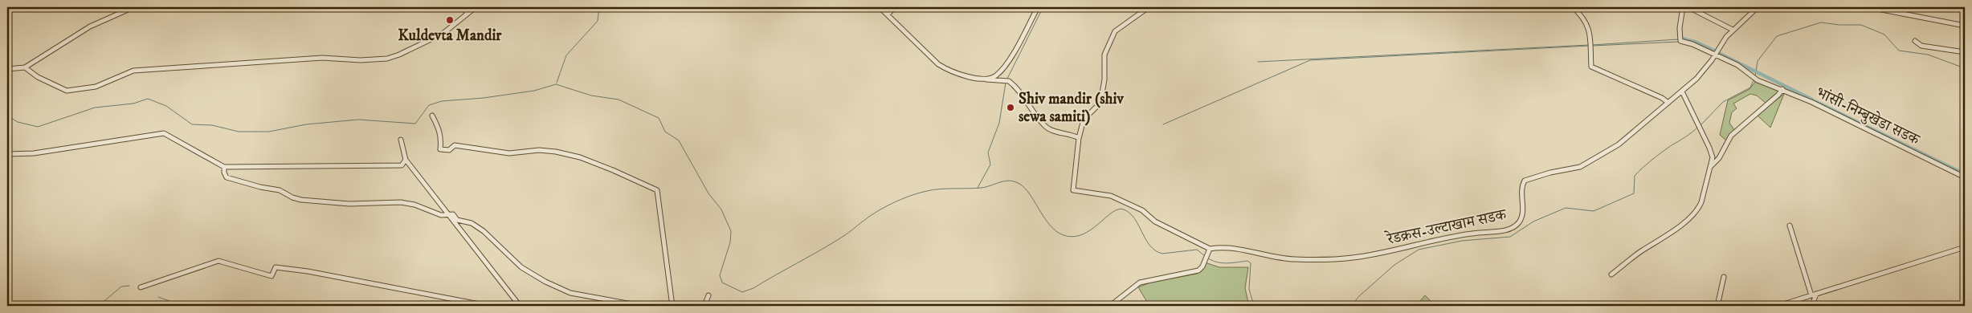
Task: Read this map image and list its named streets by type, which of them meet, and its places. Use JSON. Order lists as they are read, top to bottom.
{
  "streets": {
    "street": ["भांसी-निम्बुखेडा सडक", "रेडक्रस-उल्टाखाम सडक"]
  },
  "crossings": [
    ["भांसी-निम्बुखेडा सडक", "रेडक्रस-उल्टाखाम सडक"]
  ],
  "places": ["Kuldevta Mandir", "Shiv mandir (shiv sewa samiti)"]
}
